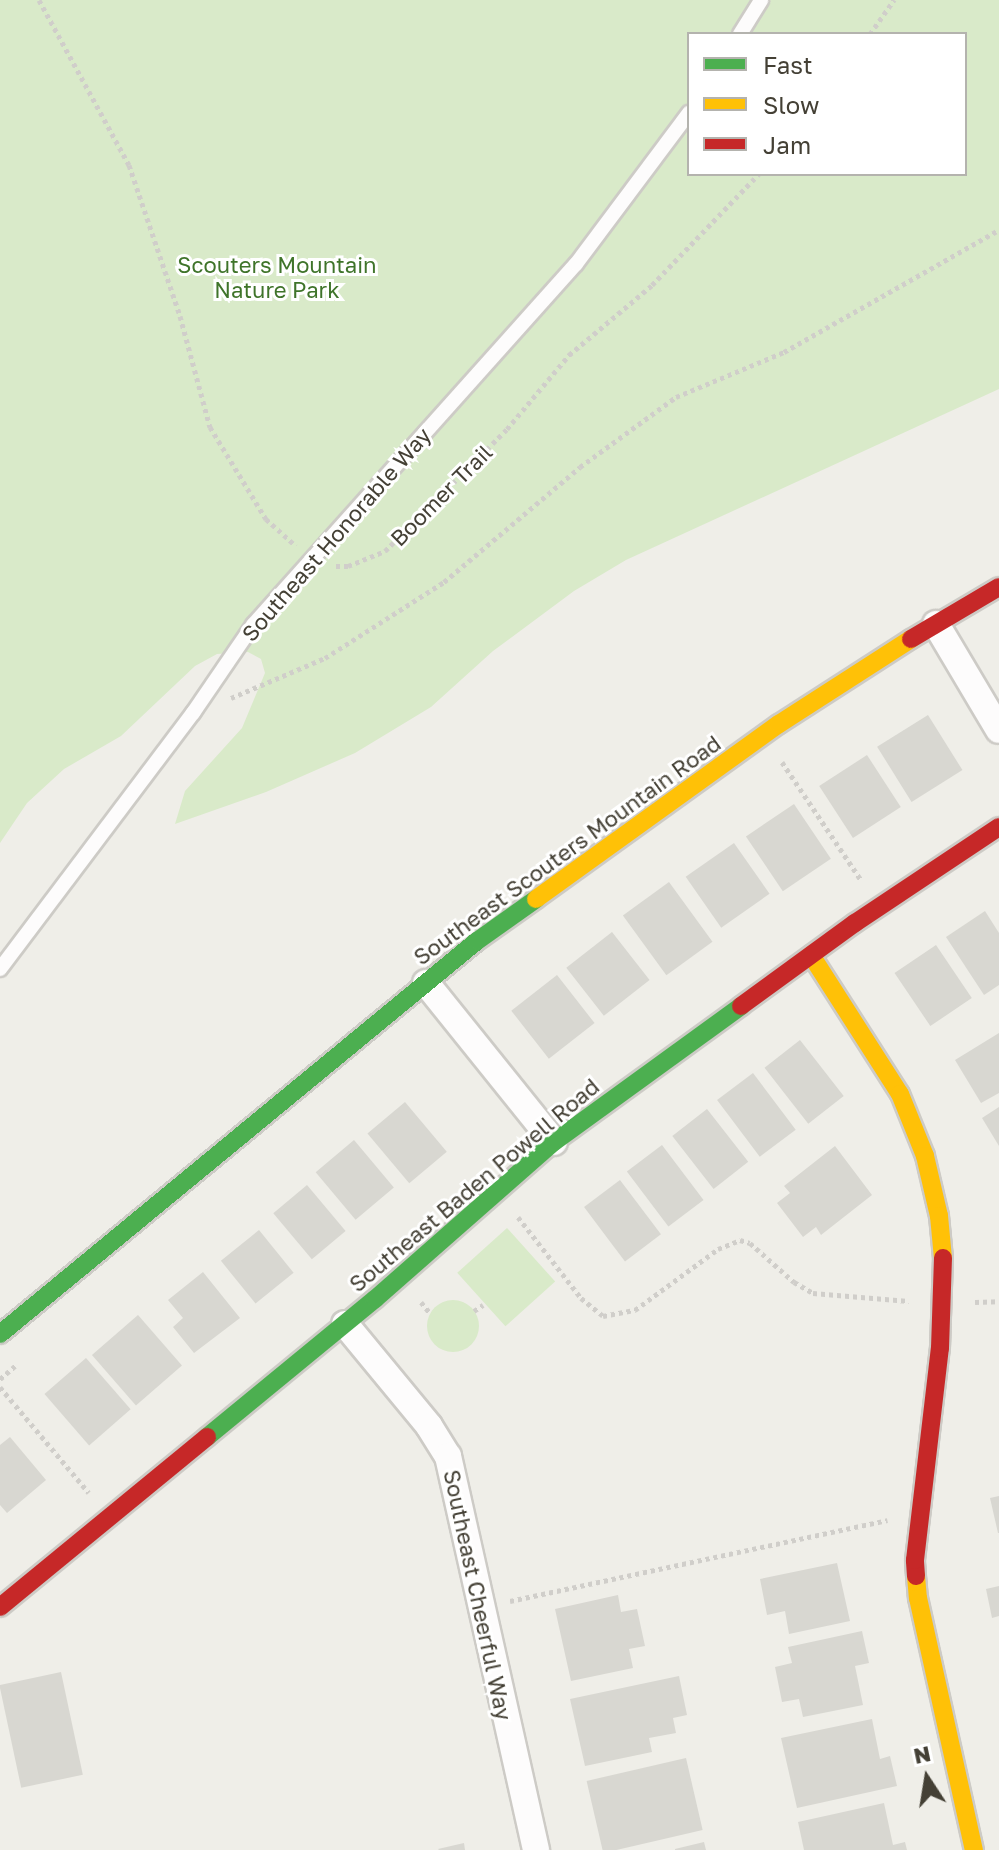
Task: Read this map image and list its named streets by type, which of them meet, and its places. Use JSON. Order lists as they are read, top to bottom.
{
  "streets": {
    "street": ["Southeast Scouters Mountain Road", "Southeast Baden Powell Road", "Southeast Cheerful Way"],
    "lane": ["Southeast Honorable Way"],
    "path": ["Boomer Trail"]
  },
  "crossings": [
    ["Boomer Trail", "Southeast Honorable Way"],
    ["Southeast Baden Powell Road", "Southeast Cheerful Way"]
  ],
  "parks": ["Scouters Mountain Nature Park"],
  "legend": ["Fast", "Slow", "Jam"],
  "north": "top"
}
